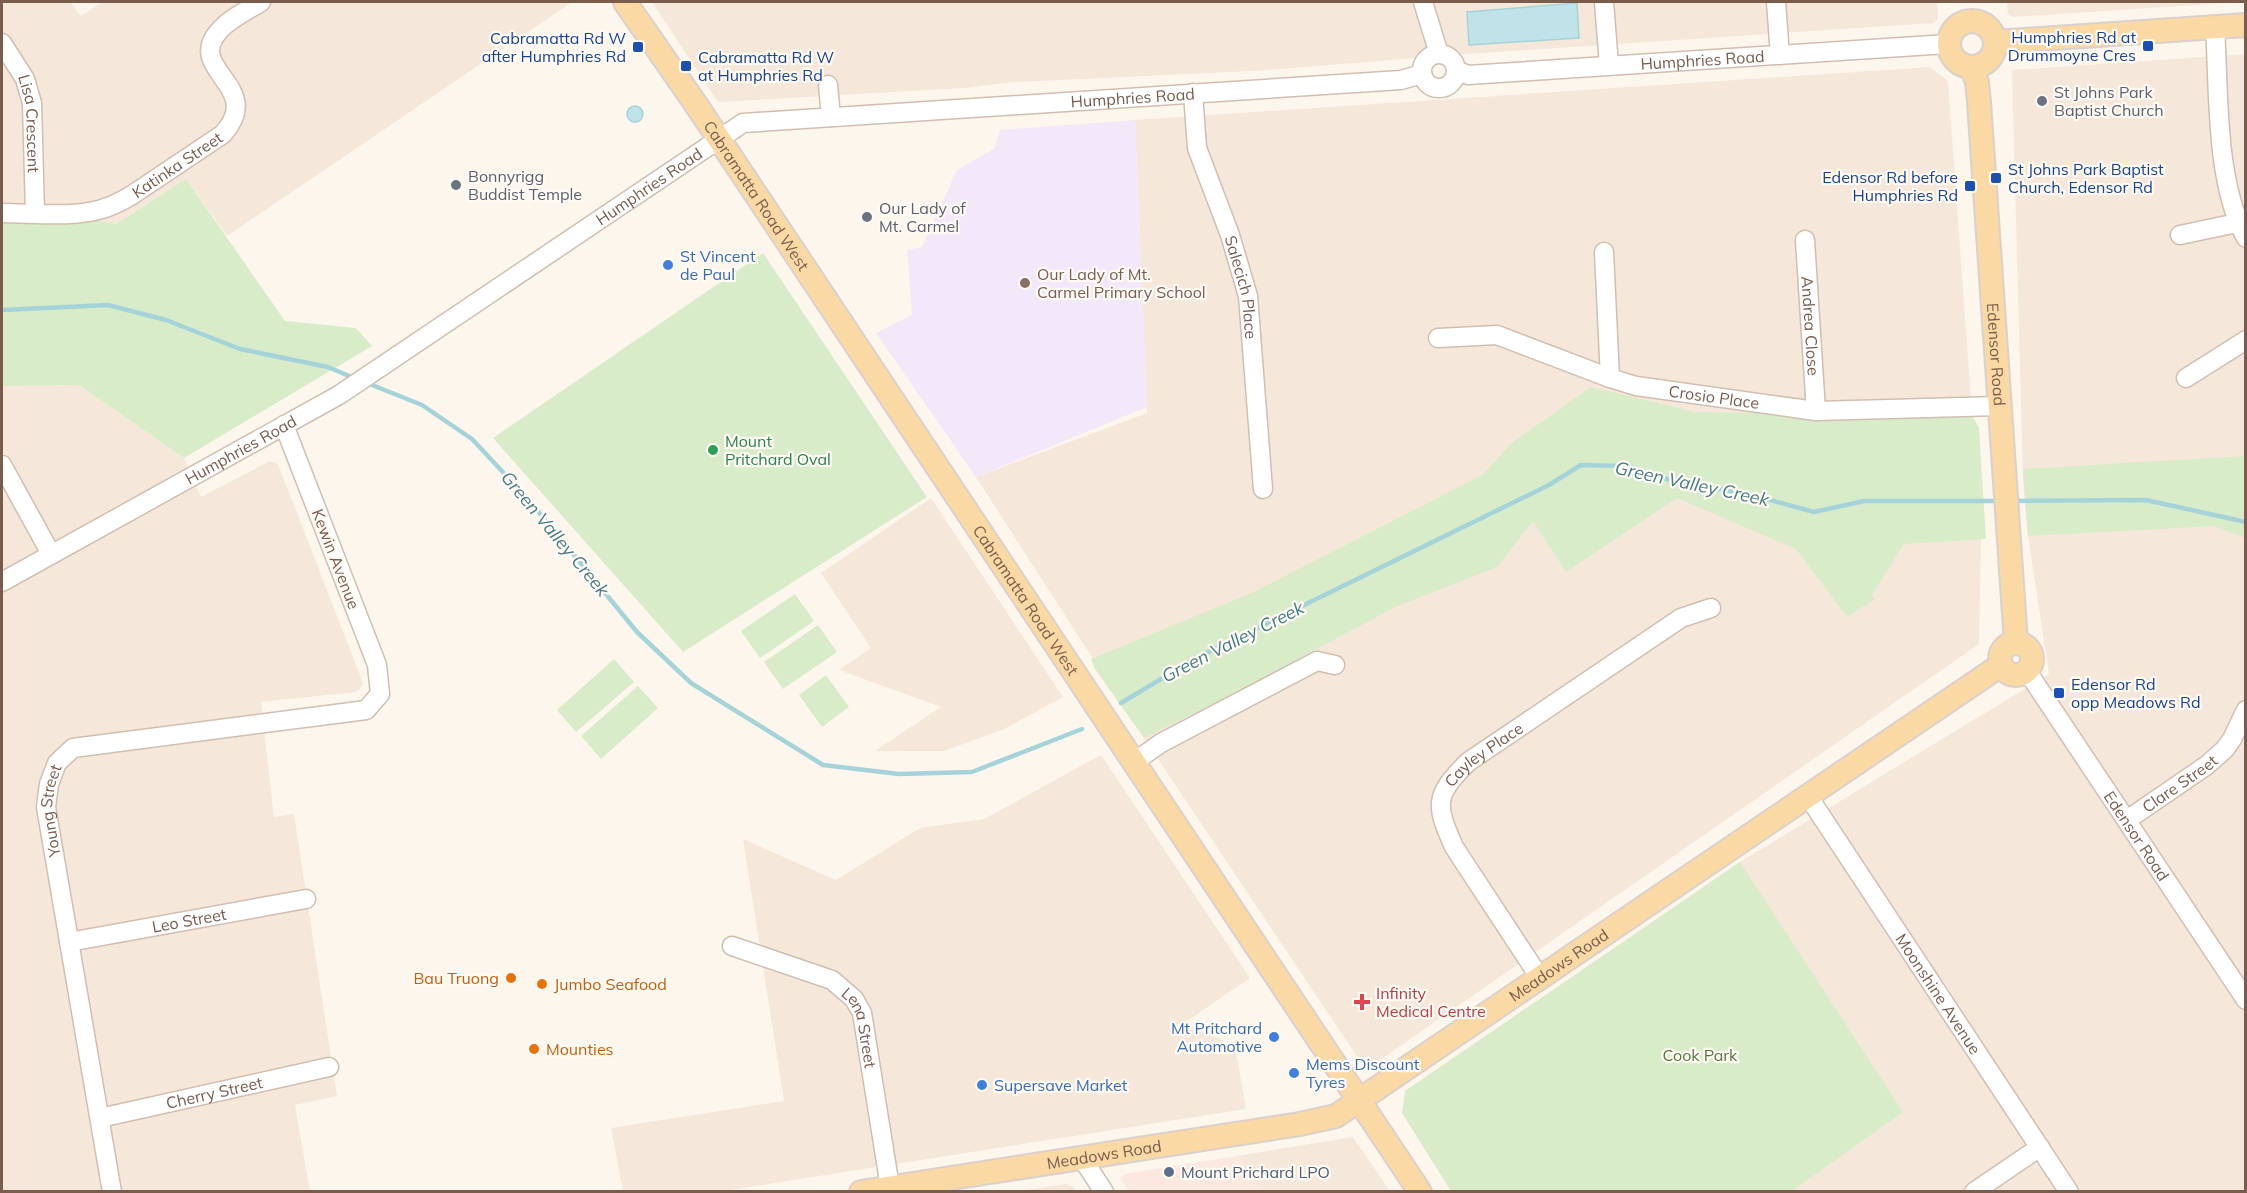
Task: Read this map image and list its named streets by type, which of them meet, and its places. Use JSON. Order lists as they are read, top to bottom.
{
  "streets": {
    "main road": ["Cabramatta Road West", "Edensor Road", "Meadows Road"],
    "street": [
      "Humphries Road",
      "Lisa Crescent",
      "Katinka Street",
      "Salecich Place",
      "Andrea Close",
      "Crosio Place",
      "Kewin Avenue",
      "Cayley Place",
      "Clare Street",
      "Young Street",
      "Leo Street",
      "Moonshine Avenue",
      "Lena Street",
      "Cherry Street"
    ]
  },
  "crossings": [
    ["Humphries Road", "Cabramatta Road West"],
    ["Humphries Road", "Salecich Place"],
    ["Humphries Road", "Edensor Road"],
    ["Humphries Road", "Kewin Avenue"],
    ["Lisa Crescent", "Katinka Street"],
    ["Cabramatta Road West", "Meadows Road"],
    ["Andrea Close", "Crosio Place"],
    ["Edensor Road", "Crosio Place"],
    ["Edensor Road", "Clare Street"],
    ["Edensor Road", "Meadows Road"],
    ["Kewin Avenue", "Young Street"],
    ["Cayley Place", "Meadows Road"],
    ["Young Street", "Leo Street"],
    ["Young Street", "Cherry Street"],
    ["Meadows Road", "Moonshine Avenue"],
    ["Meadows Road", "Lena Street"]
  ],
  "water": ["Green Valley Creek"],
  "parks": ["Cook Park"],
  "places": {
    "transit": [
      "Humphries Rd at Drummoyne Cres",
      "Cabramatta Rd W after Humphries Rd",
      "Cabramatta Rd W at Humphries Rd",
      "St Johns Park Baptist Church, Edensor Rd",
      "Edensor Rd before Humphries Rd",
      "Edensor Rd opp Meadows Rd"
    ],
    "other": [
      "St Johns Park Baptist Church",
      "Bonnyrigg Buddist Temple",
      "Our Lady of Mt. Carmel",
      "St Vincent de Paul",
      "Our Lady of Mt. Carmel Primary School",
      "Mount Pritchard Oval",
      "Bau Truong",
      "Jumbo Seafood",
      "Mt Pritchard Automotive",
      "Mounties",
      "Mems Discount Tyres",
      "Supersave Market",
      "Mount Prichard LPO"
    ],
    "health": ["Infinity Medical Centre"]
  }
}
